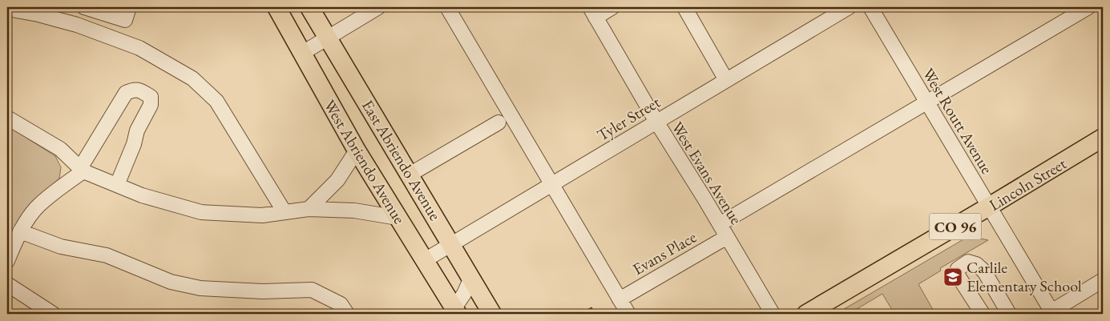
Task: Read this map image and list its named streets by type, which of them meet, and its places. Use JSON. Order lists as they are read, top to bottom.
{
  "streets": {
    "main road": [
      "East Abriendo Avenue",
      "West Abriendo Avenue",
      "Lincoln Street",
      "CO 96"
    ],
    "street": [
      "Tyler Street",
      "West Routt Avenue",
      "West Evans Avenue",
      "Evans Place"
    ]
  },
  "crossings": [
    ["Tyler Street", "East Abriendo Avenue"],
    ["Tyler Street", "West Abriendo Avenue"],
    ["Tyler Street", "West Evans Avenue"],
    ["West Routt Avenue", "Lincoln Street"],
    ["West Evans Avenue", "Evans Place"]
  ],
  "places": {
    "school or university": ["Carlile Elementary School"]
  }
}
